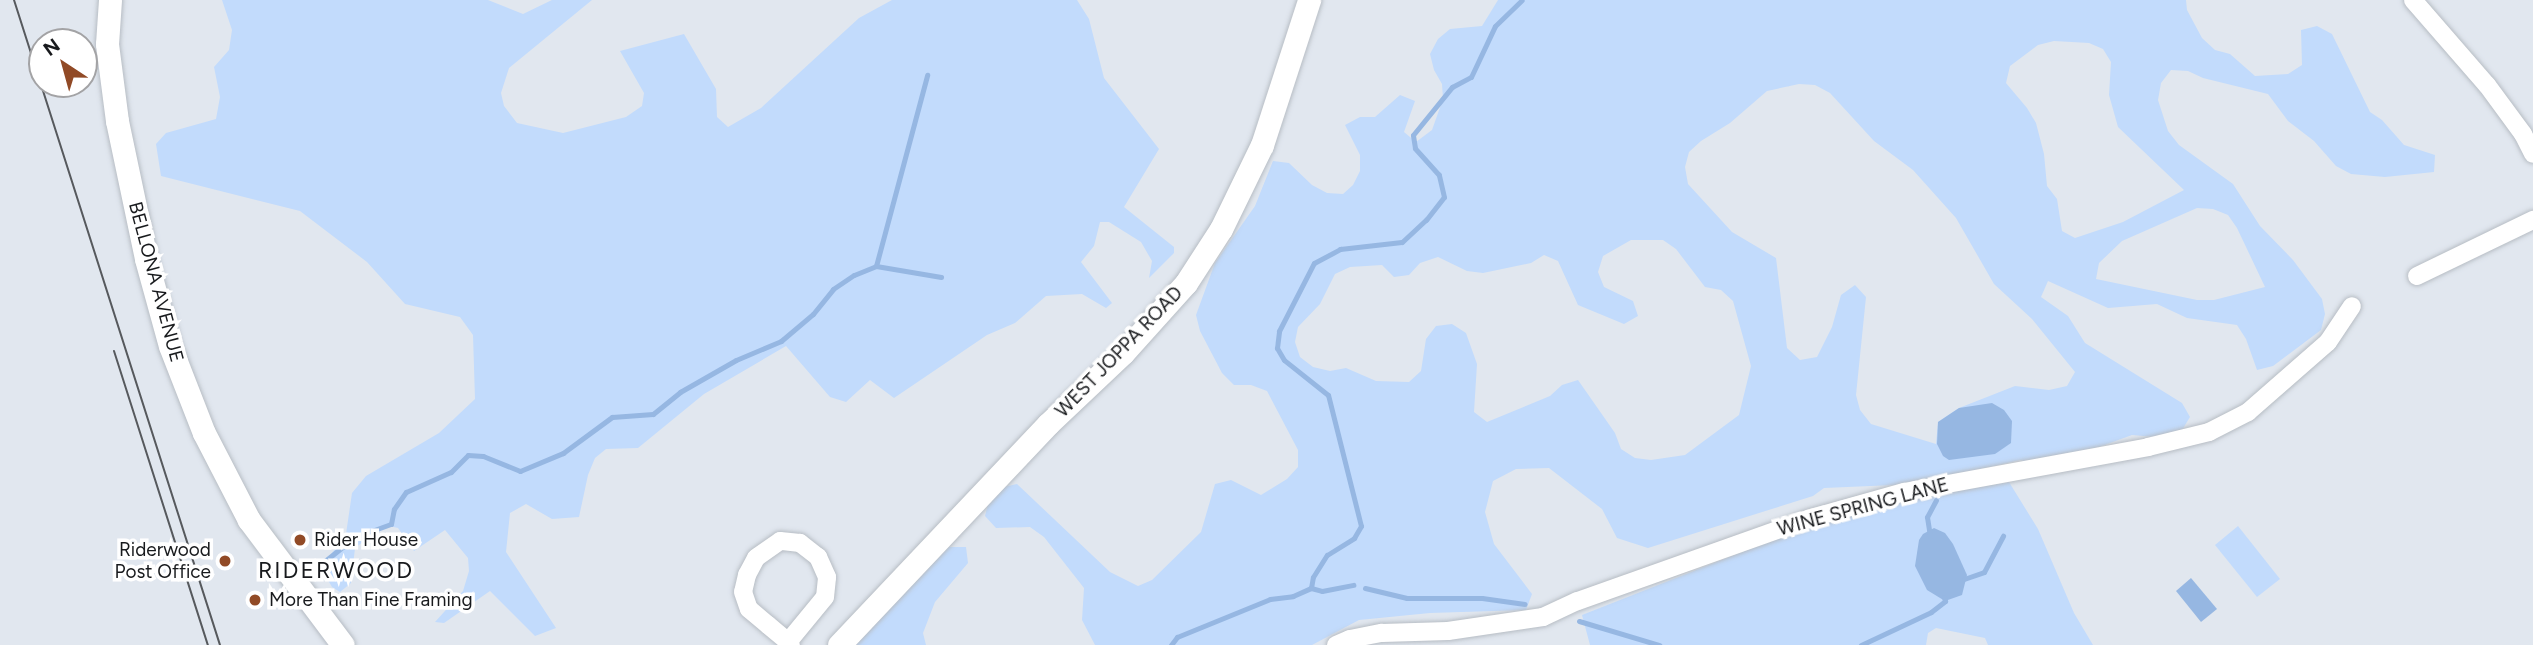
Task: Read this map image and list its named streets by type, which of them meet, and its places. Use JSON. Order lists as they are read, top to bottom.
{
  "streets": {
    "street": ["BELLONA AVENUE", "WEST JOPPA ROAD", "WINE SPRING LANE"]
  },
  "districts": ["RIDERWOOD"],
  "places": ["Rider House", "Riderwood Post Office", "More Than Fine Framing"],
  "north": "top left"
}
